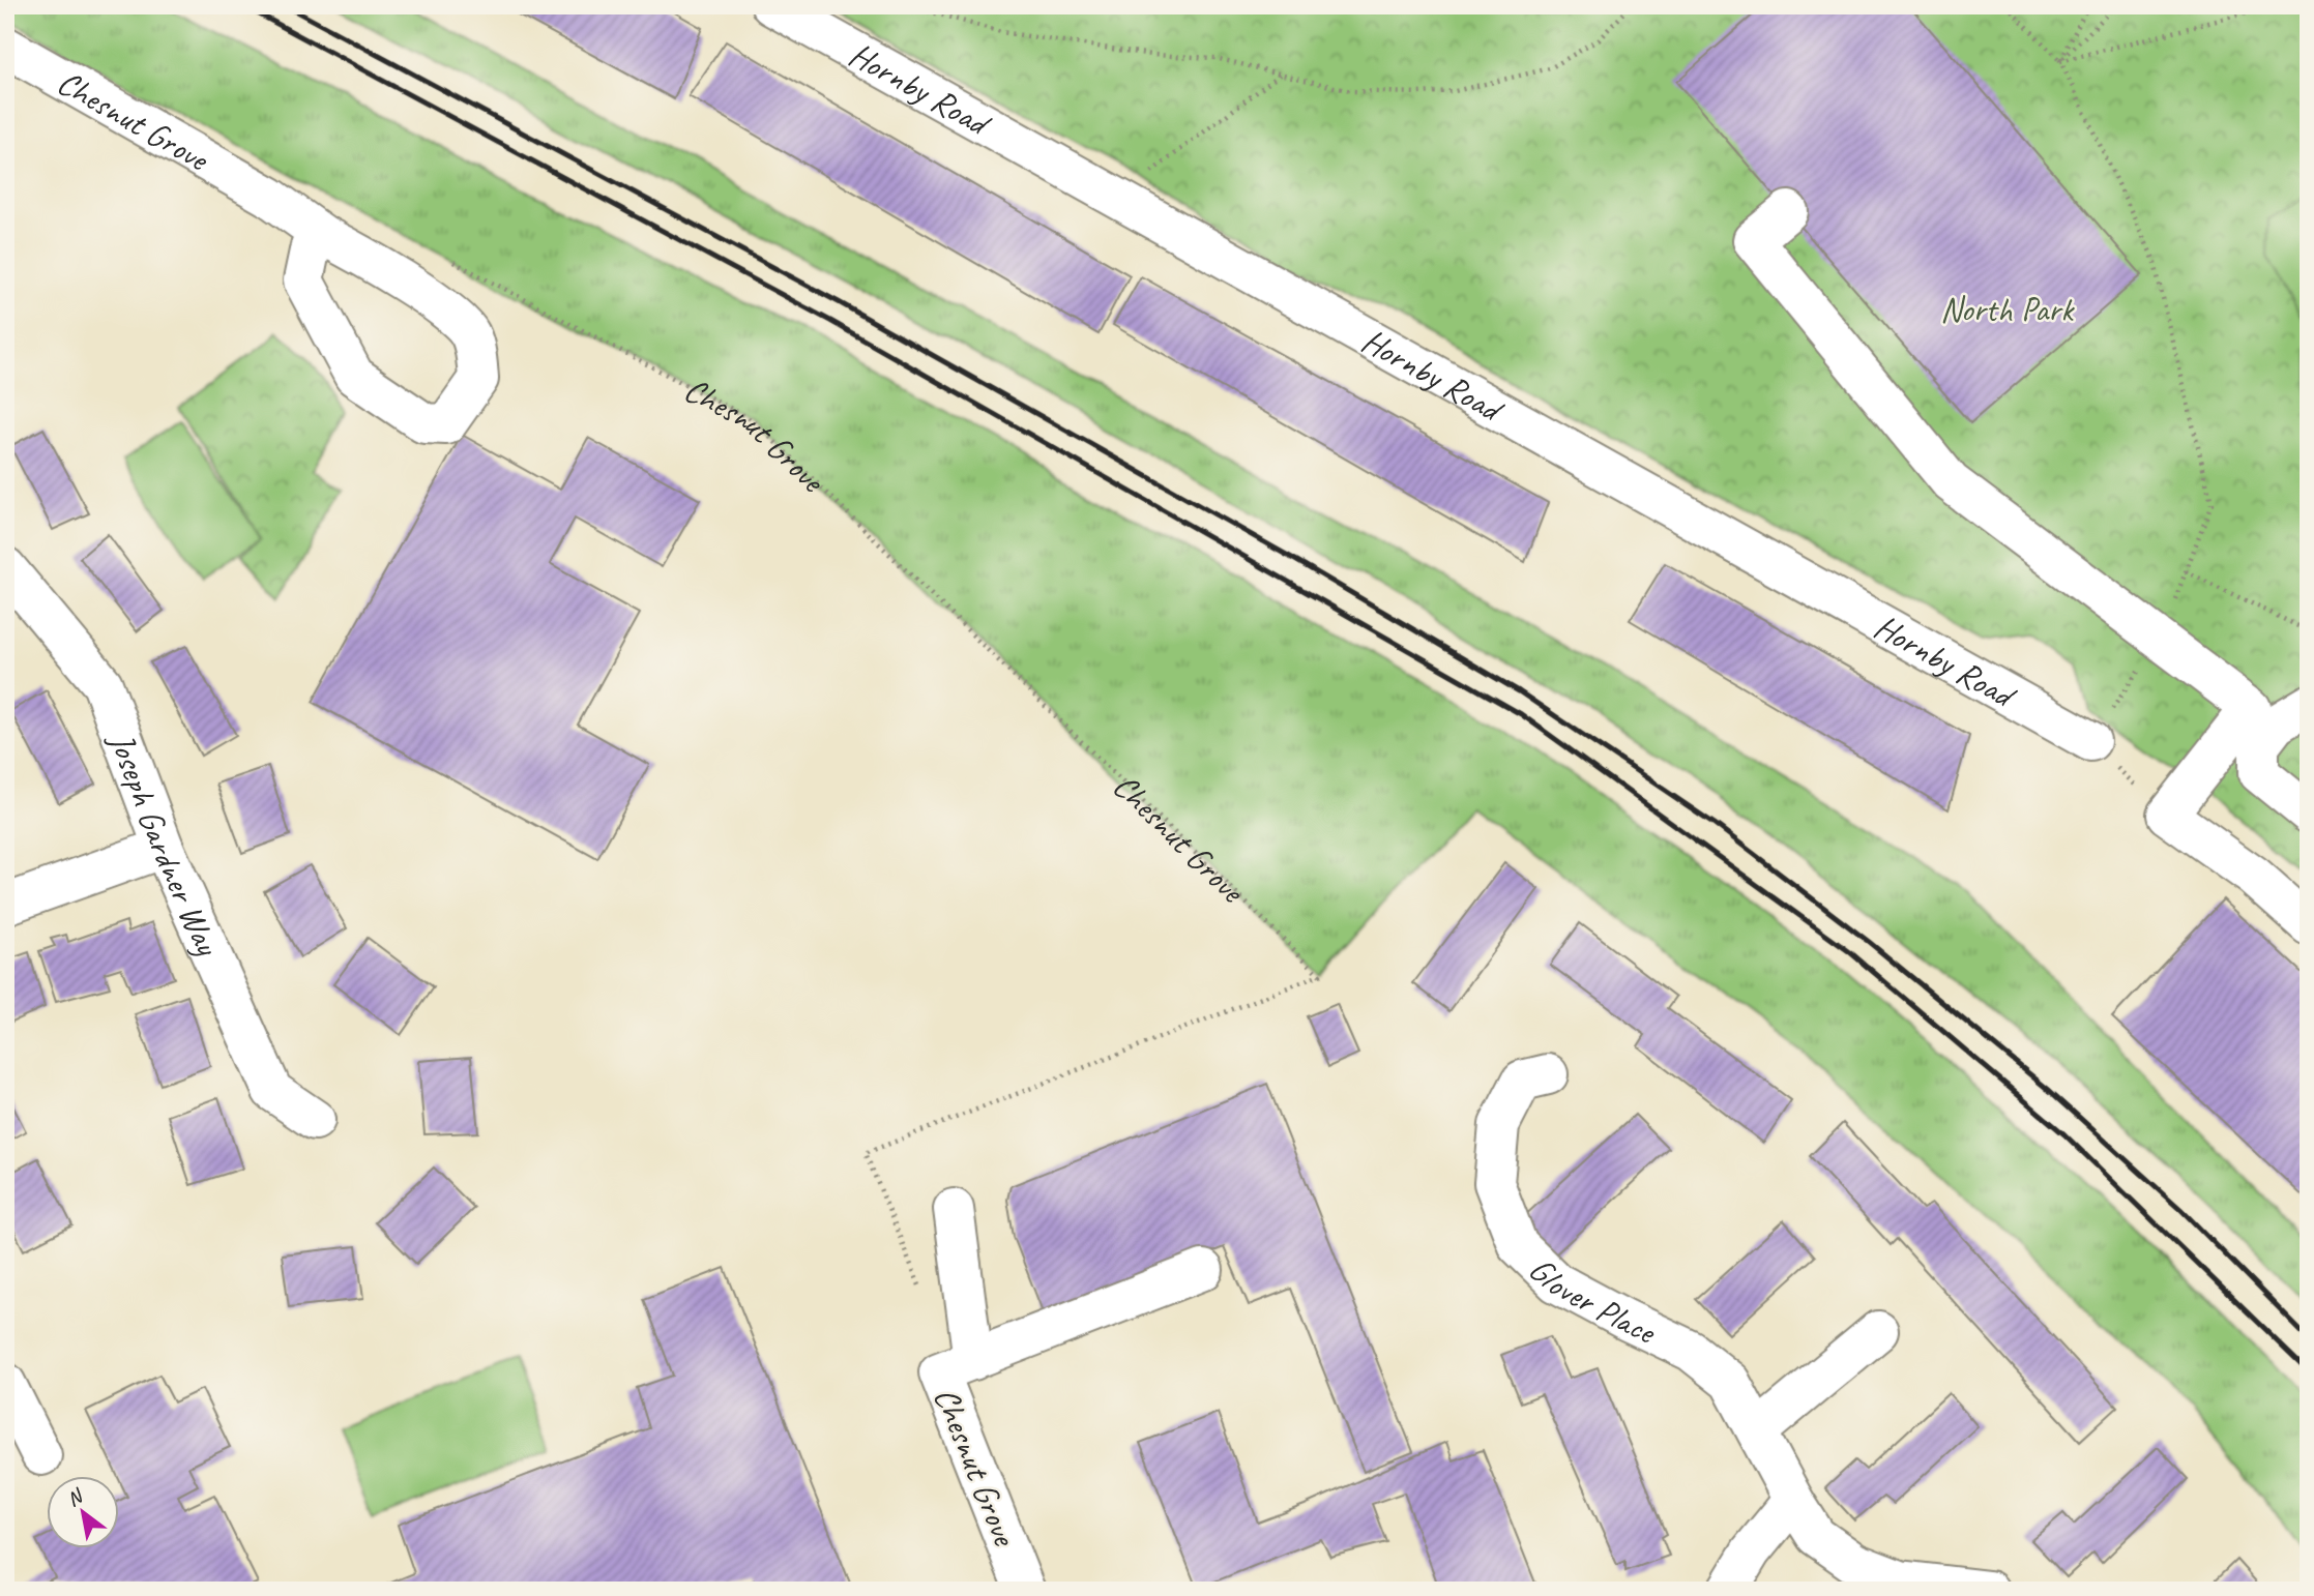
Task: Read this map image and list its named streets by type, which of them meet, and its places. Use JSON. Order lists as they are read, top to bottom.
{
  "streets": {
    "street": [
      "Hornby Road",
      "Chesnut Grove",
      "Joseph Gardner Way",
      "Glover Place"
    ]
  },
  "parks": ["North Park"],
  "north": "top left"
}
